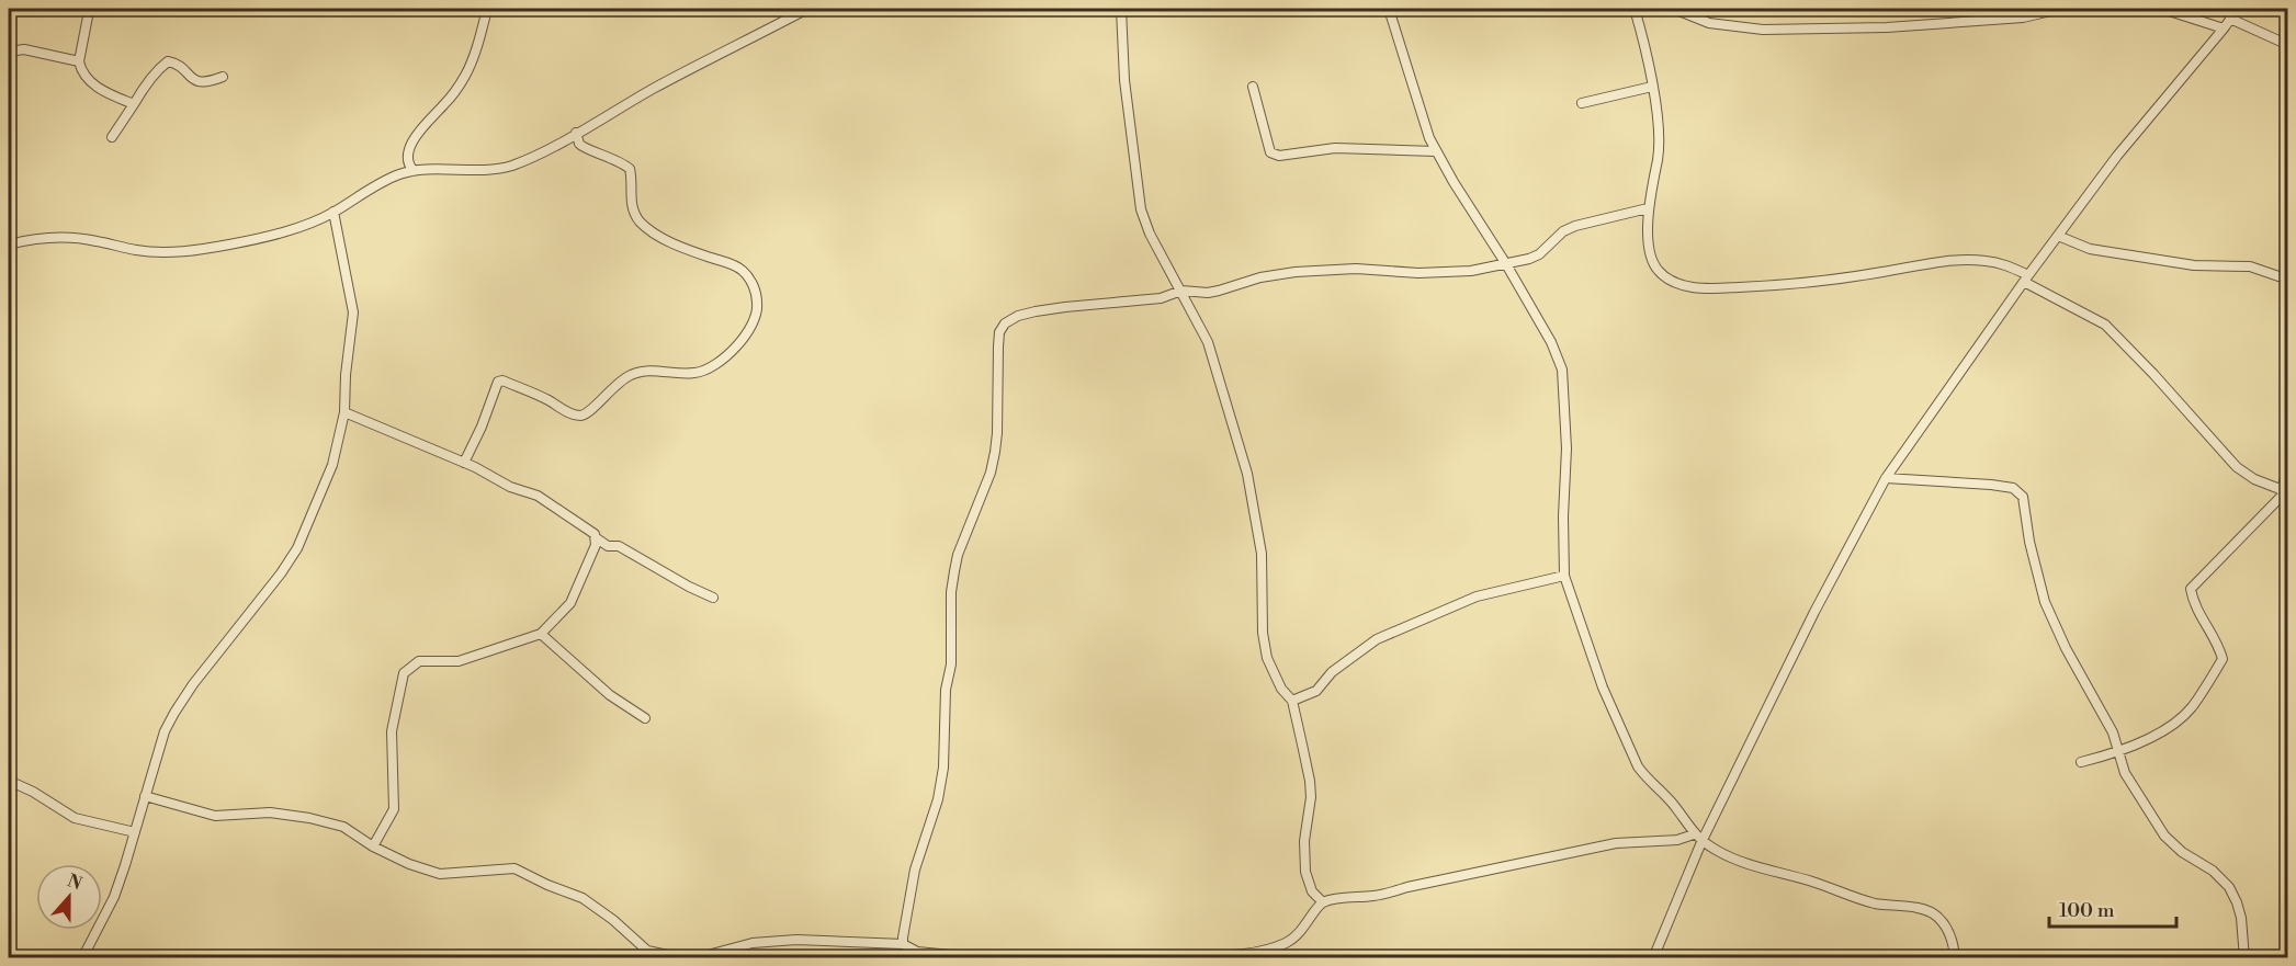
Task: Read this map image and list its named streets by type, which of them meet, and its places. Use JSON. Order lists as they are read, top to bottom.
{
  "scale_bar": "100 m",
  "north": "top"
}
